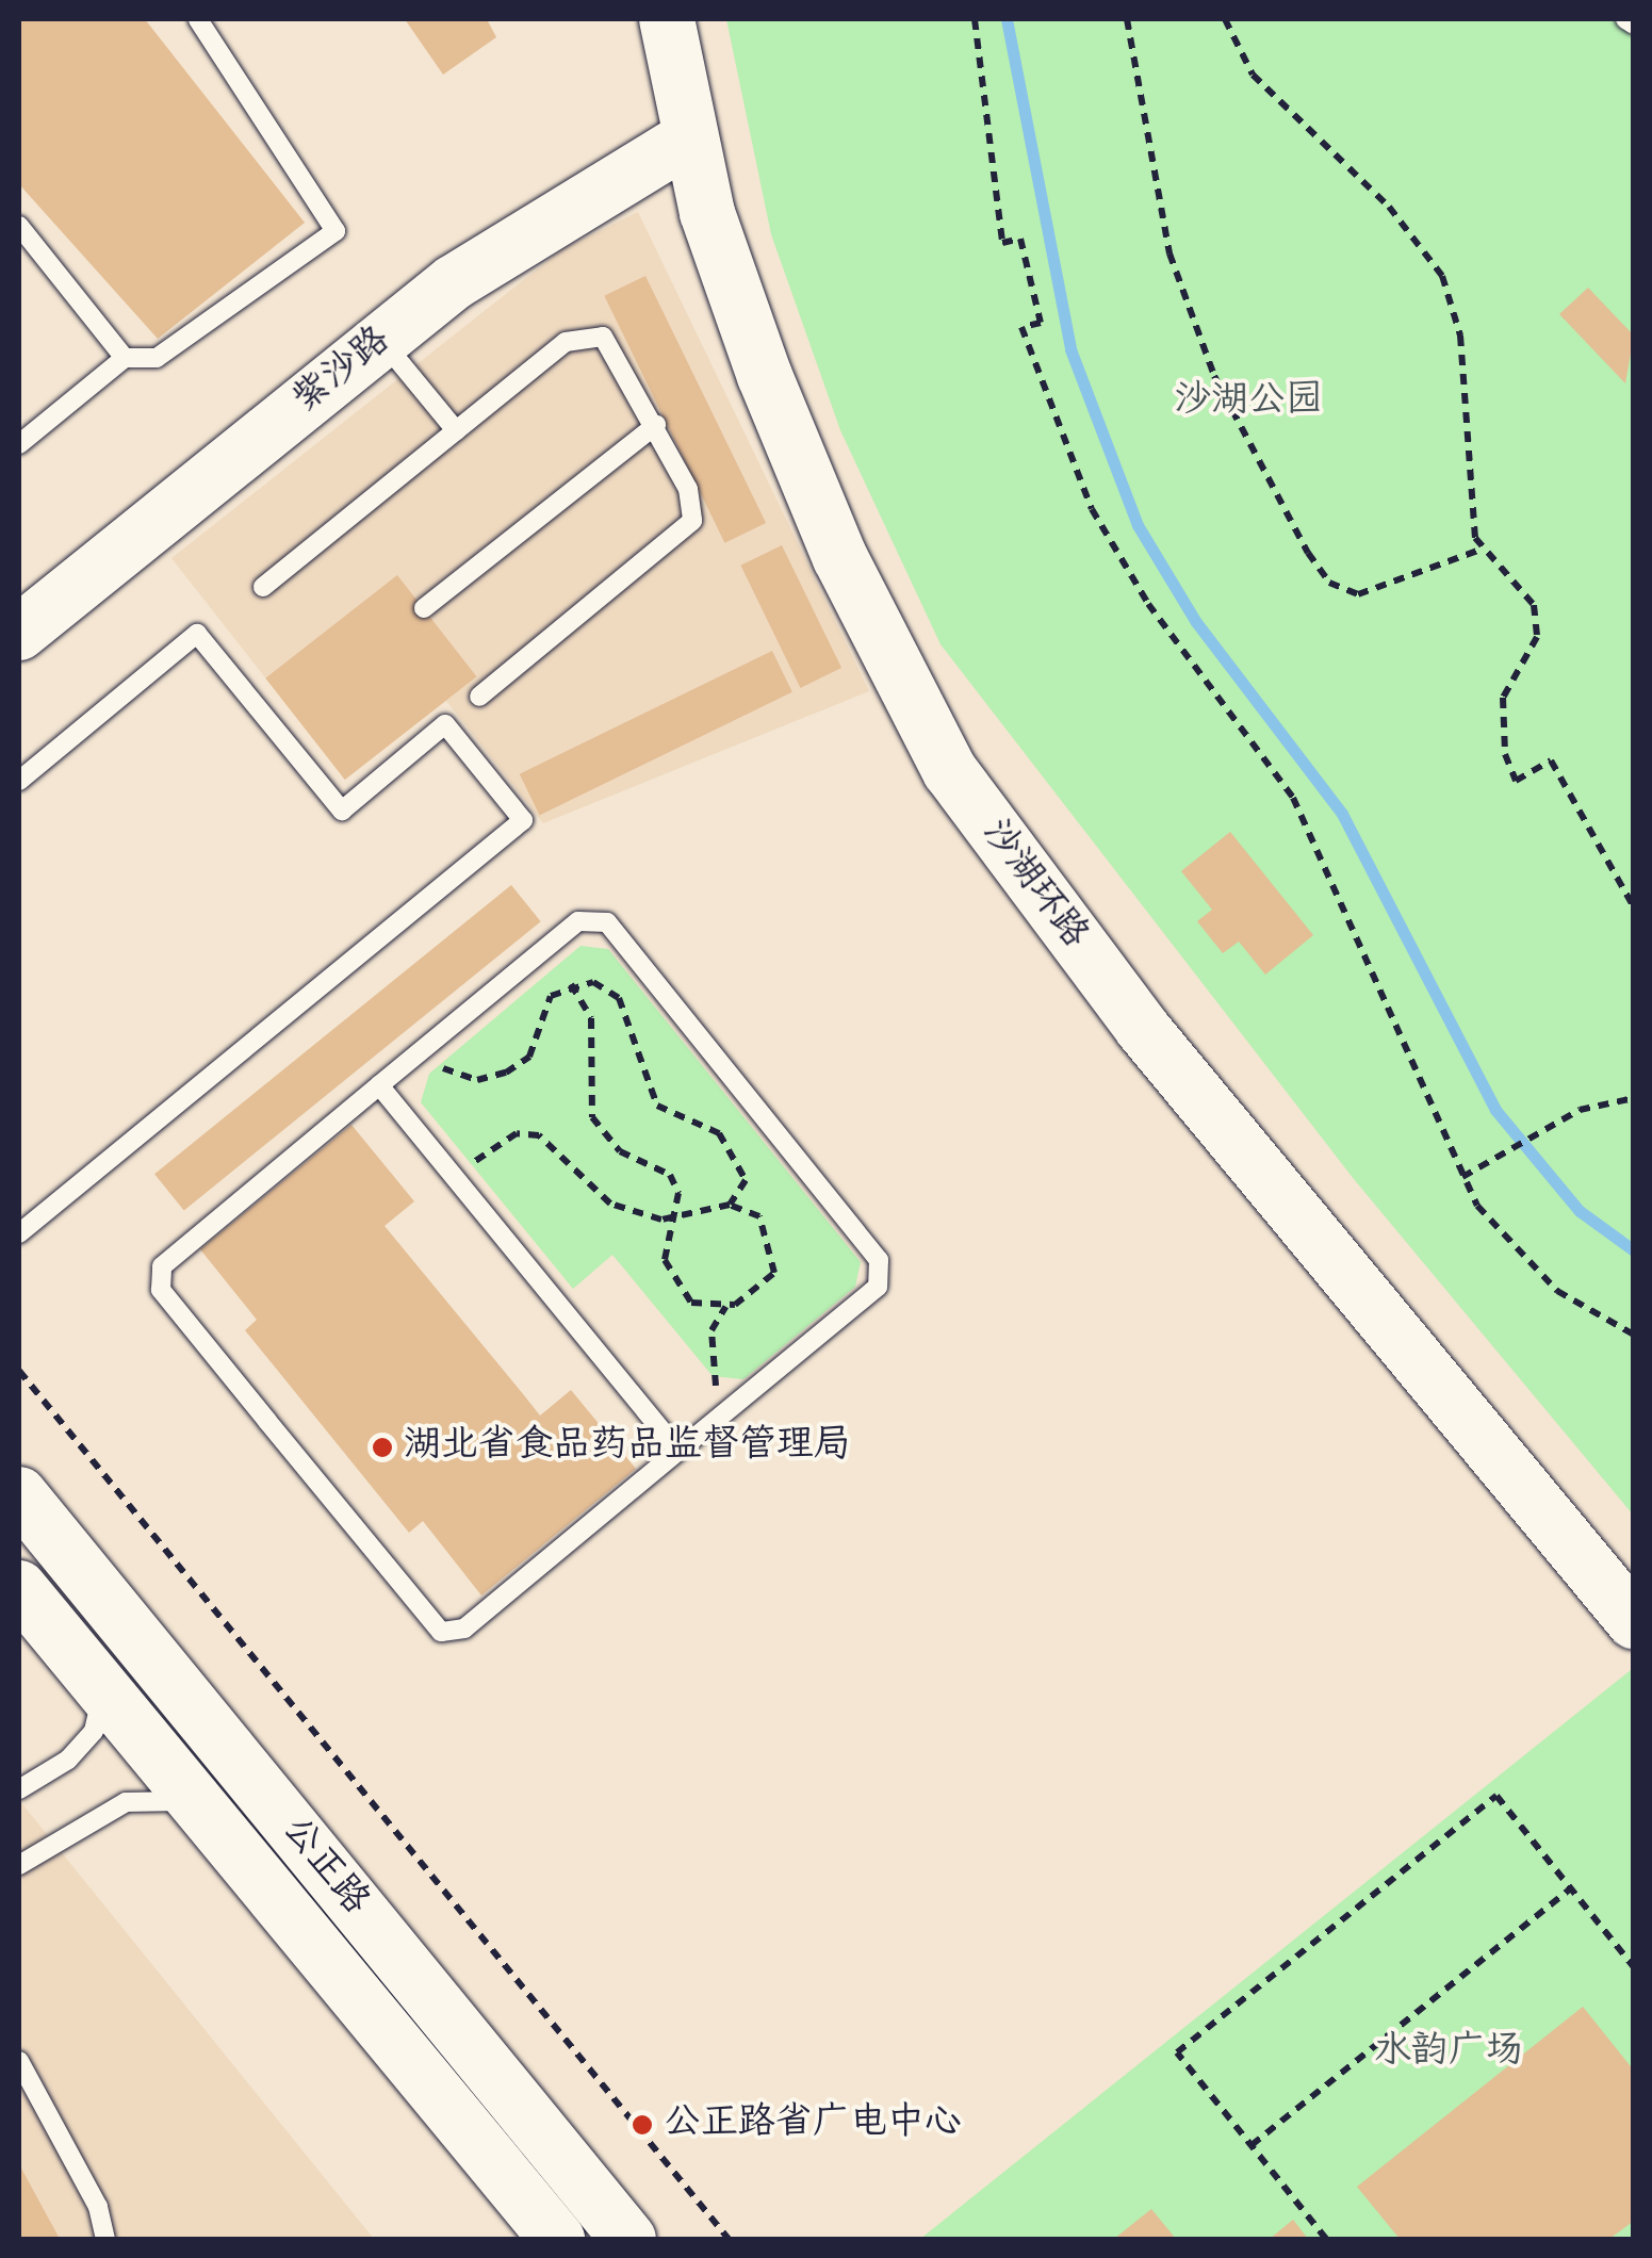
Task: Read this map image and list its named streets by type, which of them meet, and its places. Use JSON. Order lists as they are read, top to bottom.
{
  "streets": {
    "main road": ["紫沙路", "沙湖环路", "公正路"]
  },
  "crossings": [
    ["紫沙路", "沙湖环路"]
  ],
  "parks": ["沙湖公园", "水韵广场"],
  "places": ["湖北省食品药品监督管理局", "公正路省广电中心"]
}
